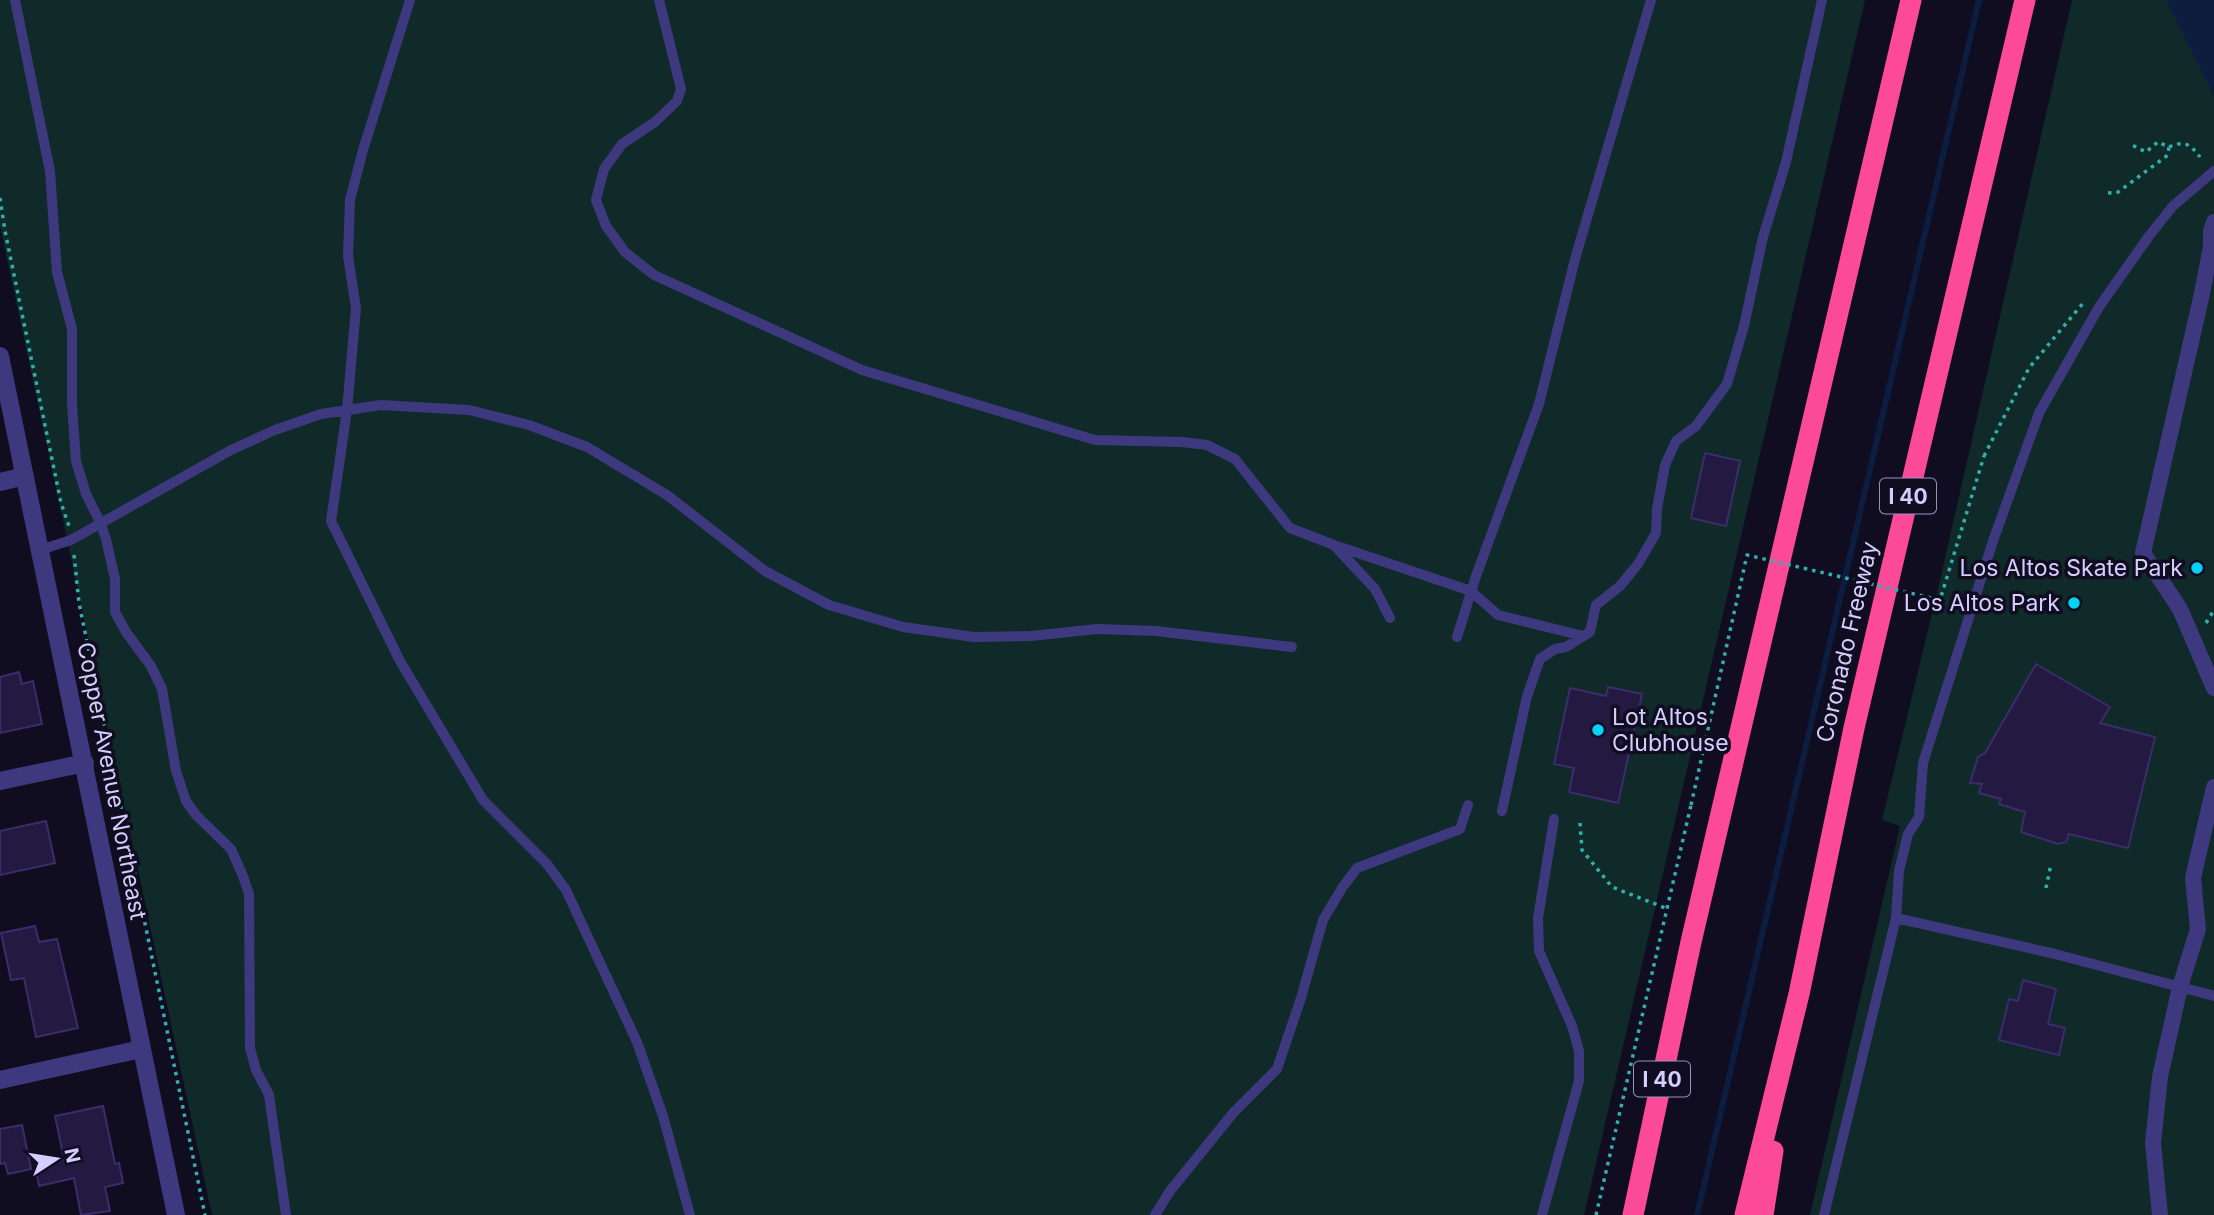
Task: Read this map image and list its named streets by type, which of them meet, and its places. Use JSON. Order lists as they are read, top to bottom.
{
  "streets": {
    "highway": ["I 40", "Coronado Freeway"],
    "street": ["Copper Avenue Northeast"]
  },
  "places": ["Los Altos Skate Park", "Los Altos Park", "Lot Altos Clubhouse"],
  "north": "right"
}
